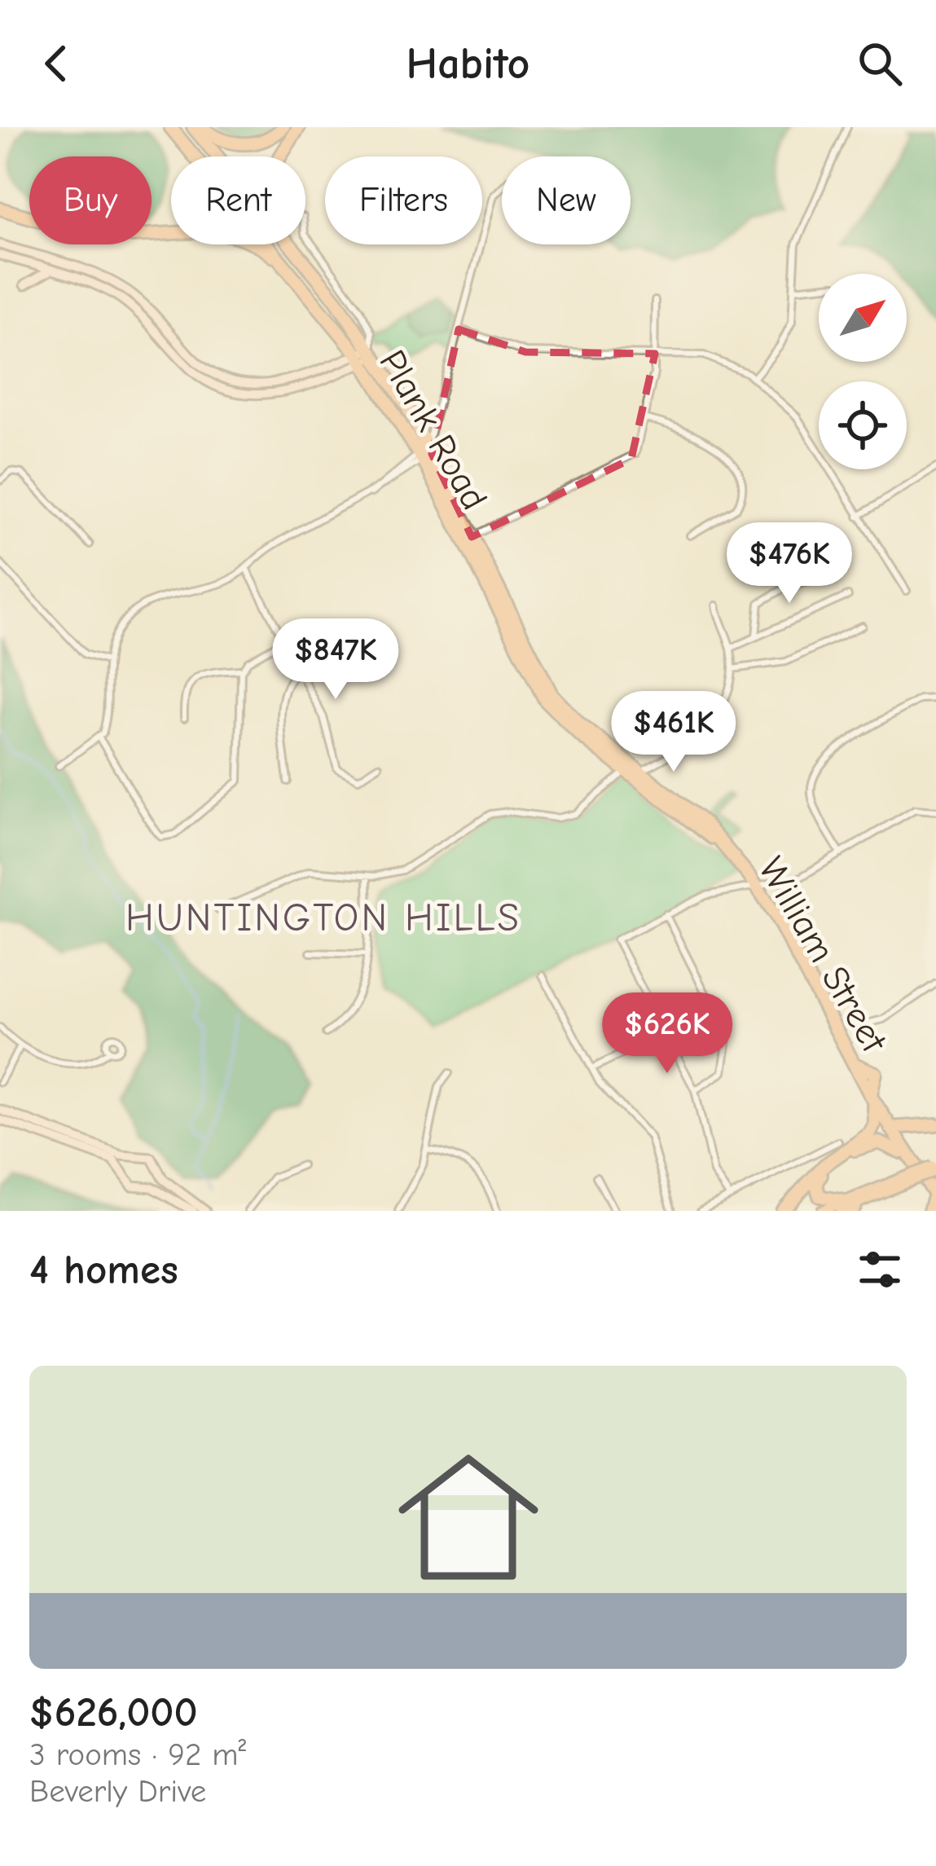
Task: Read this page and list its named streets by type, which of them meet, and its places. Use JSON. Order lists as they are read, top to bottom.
{
  "streets": {
    "highway": ["Plank Road", "William Street"]
  },
  "crossings": [
    ["Plank Road", "William Street"]
  ],
  "districts": ["HUNTINGTON HILLS"],
  "north": "top right",
  "page": {
    "header": "Habito",
    "chip": [
      "Buy",
      "Rent",
      "Filters",
      "New"
    ],
    "price": [
      "$476K",
      "$847K",
      "$461K",
      "$626K"
    ],
    "heading": "4 homes",
    "list": [
      {
        "name": "$626,000",
        "note": "3 rooms · 92 m² · Beverly Drive"
      }
    ]
  }
}
